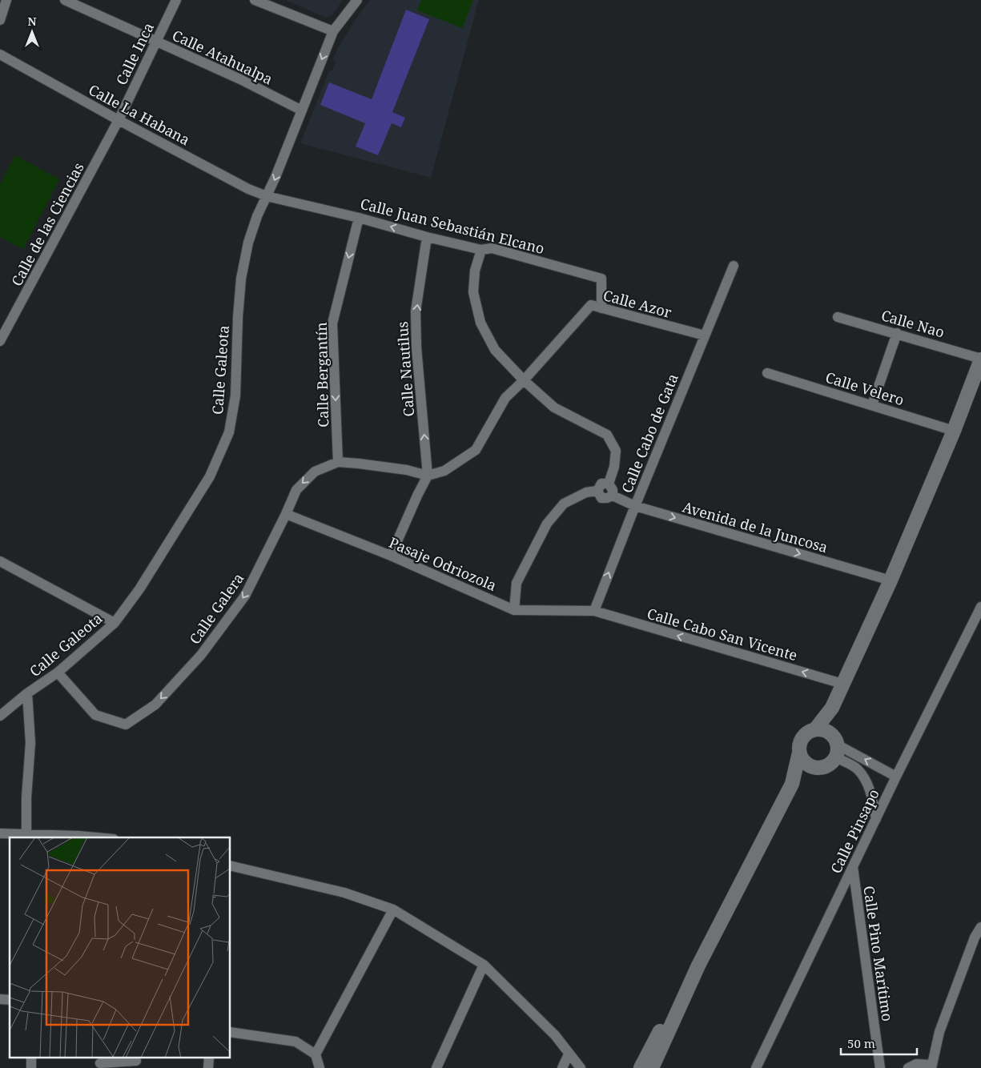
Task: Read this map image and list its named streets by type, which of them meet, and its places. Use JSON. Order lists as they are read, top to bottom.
{
  "streets": {
    "street": [
      "Calle Inca",
      "Calle Atahualpa",
      "Calle La Habana",
      "Calle de las Ciencias",
      "Calle Juan Sebastián Elcano",
      "Calle Azor",
      "Calle Nao",
      "Calle Nautilus",
      "Calle Galeota",
      "Calle Bergantín",
      "Calle Velero",
      "Calle Cabo de Gata",
      "Avenida de la Juncosa",
      "Pasaje Odriozola",
      "Calle Galera",
      "Calle Cabo San Vicente",
      "Calle Pinsapo",
      "Calle Pino Marítimo"
    ]
  },
  "crossings": [
    ["Calle Inca", "Calle Atahualpa"],
    ["Calle Inca", "Calle La Habana"],
    ["Calle Inca", "Calle de las Ciencias"],
    ["Calle Atahualpa", "Calle Galeota"],
    ["Calle La Habana", "Calle de las Ciencias"],
    ["Calle La Habana", "Calle Juan Sebastián Elcano"],
    ["Calle La Habana", "Calle Galeota"],
    ["Calle Juan Sebastián Elcano", "Calle Azor"],
    ["Calle Juan Sebastián Elcano", "Calle Nautilus"],
    ["Calle Juan Sebastián Elcano", "Calle Galeota"],
    ["Calle Juan Sebastián Elcano", "Calle Bergantín"],
    ["Calle Azor", "Calle Cabo de Gata"],
    ["Calle Nautilus", "Calle Galera"],
    ["Calle Galeota", "Calle Galera"],
    ["Calle Bergantín", "Calle Galera"],
    ["Calle Cabo de Gata", "Avenida de la Juncosa"],
    ["Calle Cabo de Gata", "Pasaje Odriozola"],
    ["Calle Cabo de Gata", "Calle Cabo San Vicente"],
    ["Pasaje Odriozola", "Calle Galera"],
    ["Pasaje Odriozola", "Calle Cabo San Vicente"],
    ["Calle Pinsapo", "Calle Pino Marítimo"]
  ],
  "one_way": [
    "Calle Nautilus",
    "Calle Bergantín",
    "Avenida de la Juncosa",
    "Calle Galera",
    "Calle Cabo San Vicente"
  ],
  "scale_bar": "50 m",
  "north": "top"
}
